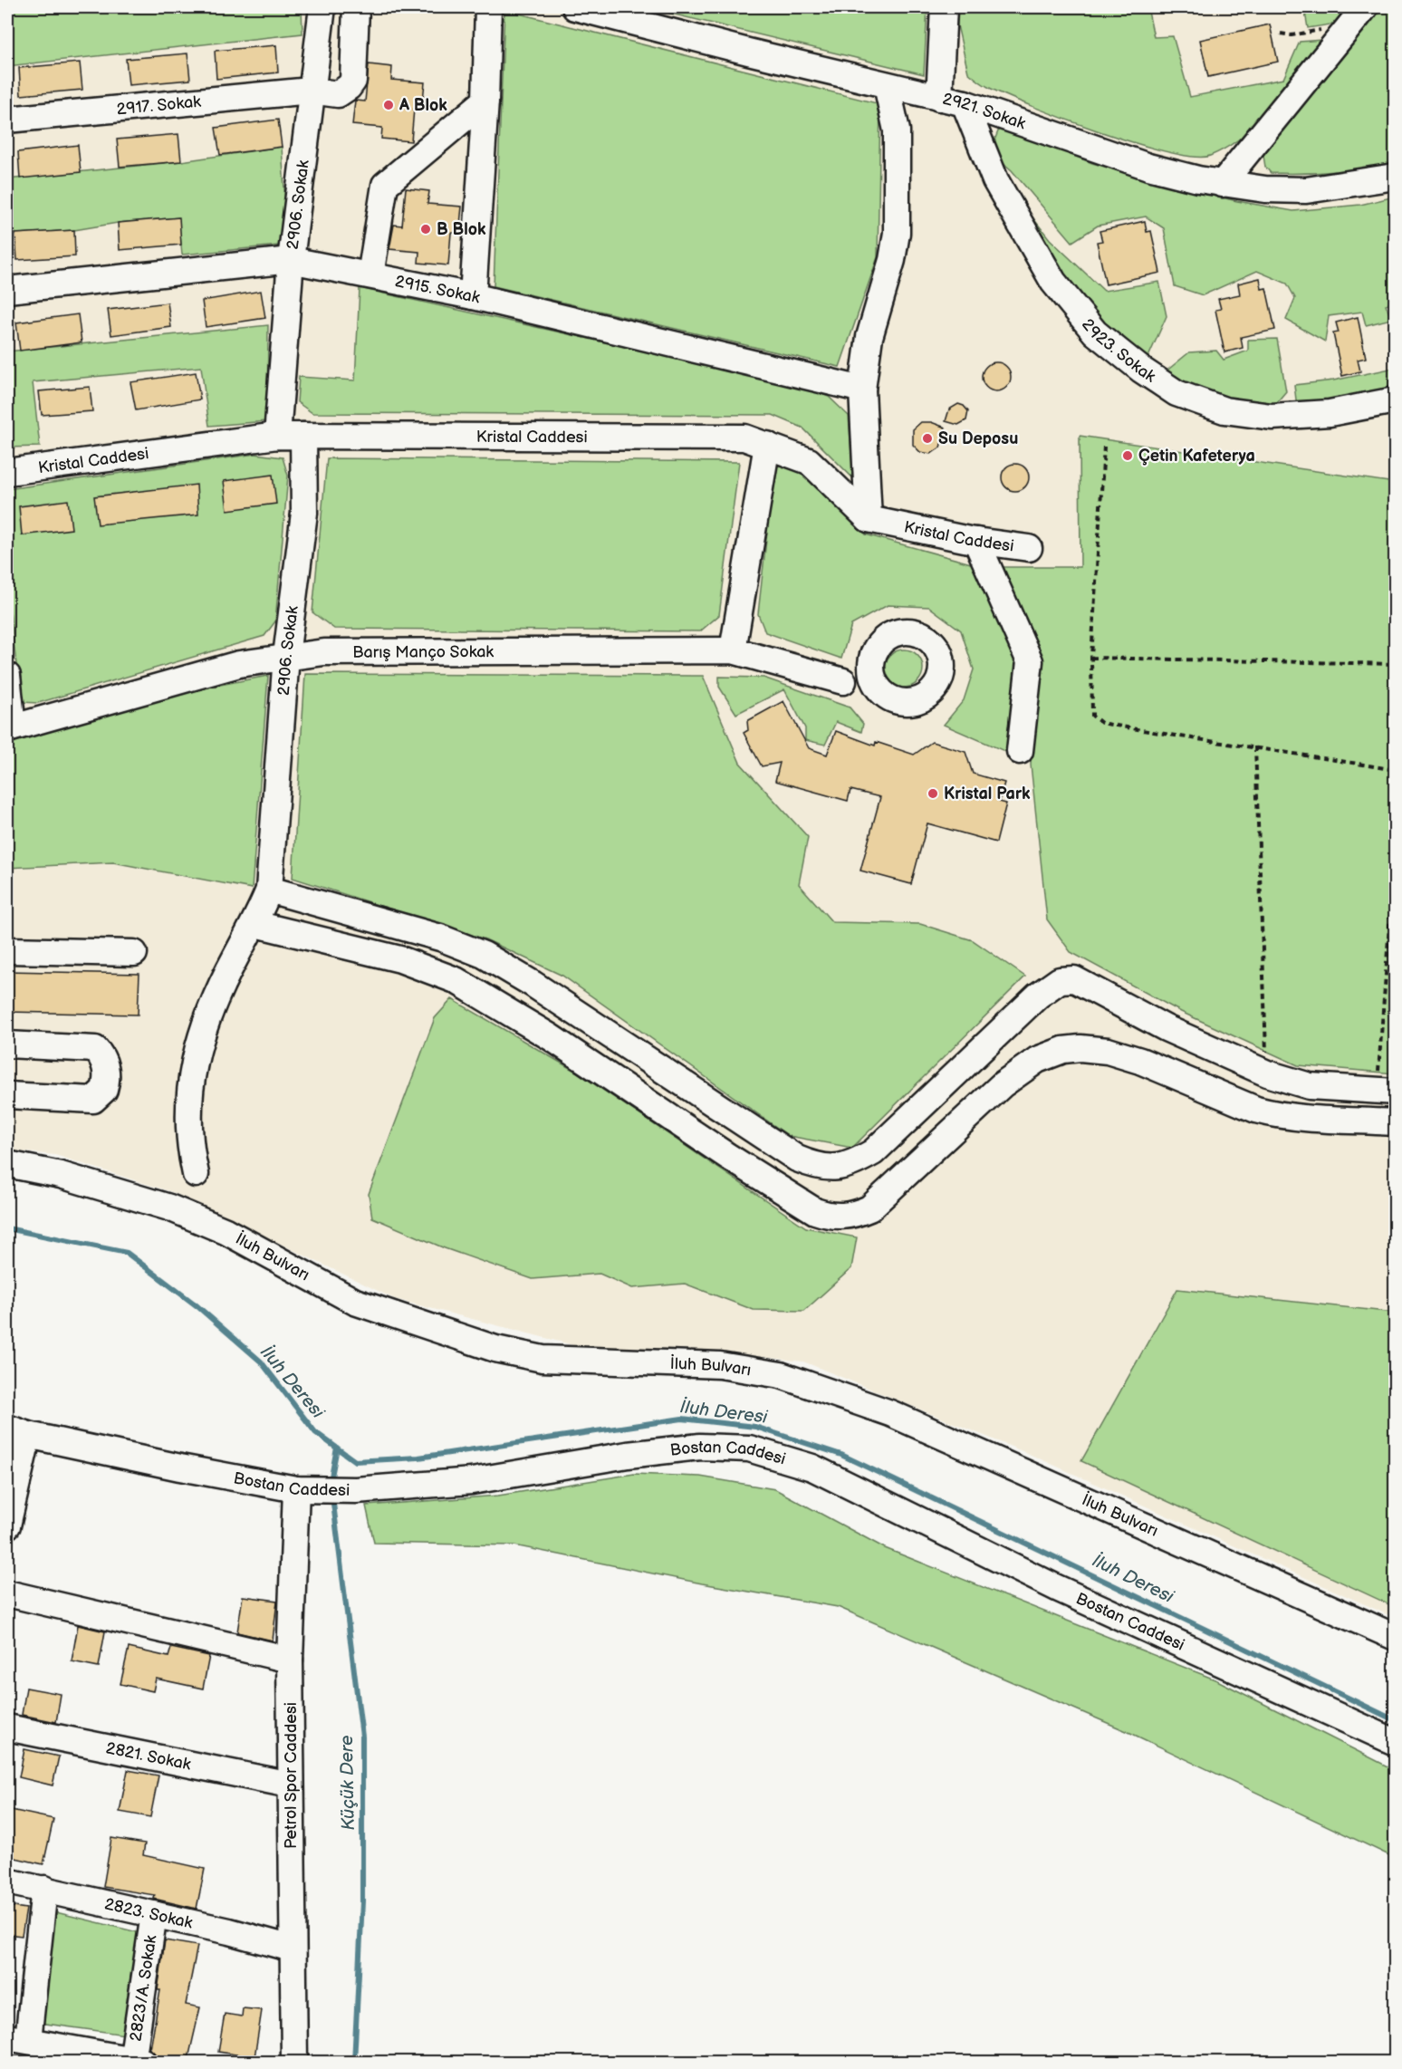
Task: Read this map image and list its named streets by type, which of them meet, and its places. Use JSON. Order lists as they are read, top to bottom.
{
  "streets": {
    "street": [
      "2917. Sokak",
      "2921. Sokak",
      "2906. Sokak",
      "2915. Sokak",
      "2923. Sokak",
      "Kristal Caddesi",
      "Barış Manço Sokak",
      "İluh Bulvarı",
      "Bostan Caddesi",
      "2821. Sokak",
      "Petrol Spor Caddesi",
      "2823. Sokak",
      "2823/A. Sokak"
    ]
  },
  "crossings": [
    ["2917. Sokak", "2906. Sokak"],
    ["2921. Sokak", "2923. Sokak"],
    ["2906. Sokak", "2915. Sokak"],
    ["2906. Sokak", "Kristal Caddesi"],
    ["2906. Sokak", "Barış Manço Sokak"],
    ["Bostan Caddesi", "Petrol Spor Caddesi"],
    ["2821. Sokak", "Petrol Spor Caddesi"],
    ["Petrol Spor Caddesi", "2823. Sokak"],
    ["2823. Sokak", "2823/A. Sokak"]
  ],
  "water": ["İluh Deresi", "Küçük Dere"],
  "places": [
    "A Blok",
    "B Blok",
    "Su Deposu",
    "Çetin Kafeterya",
    "Kristal Park"
  ]
}
